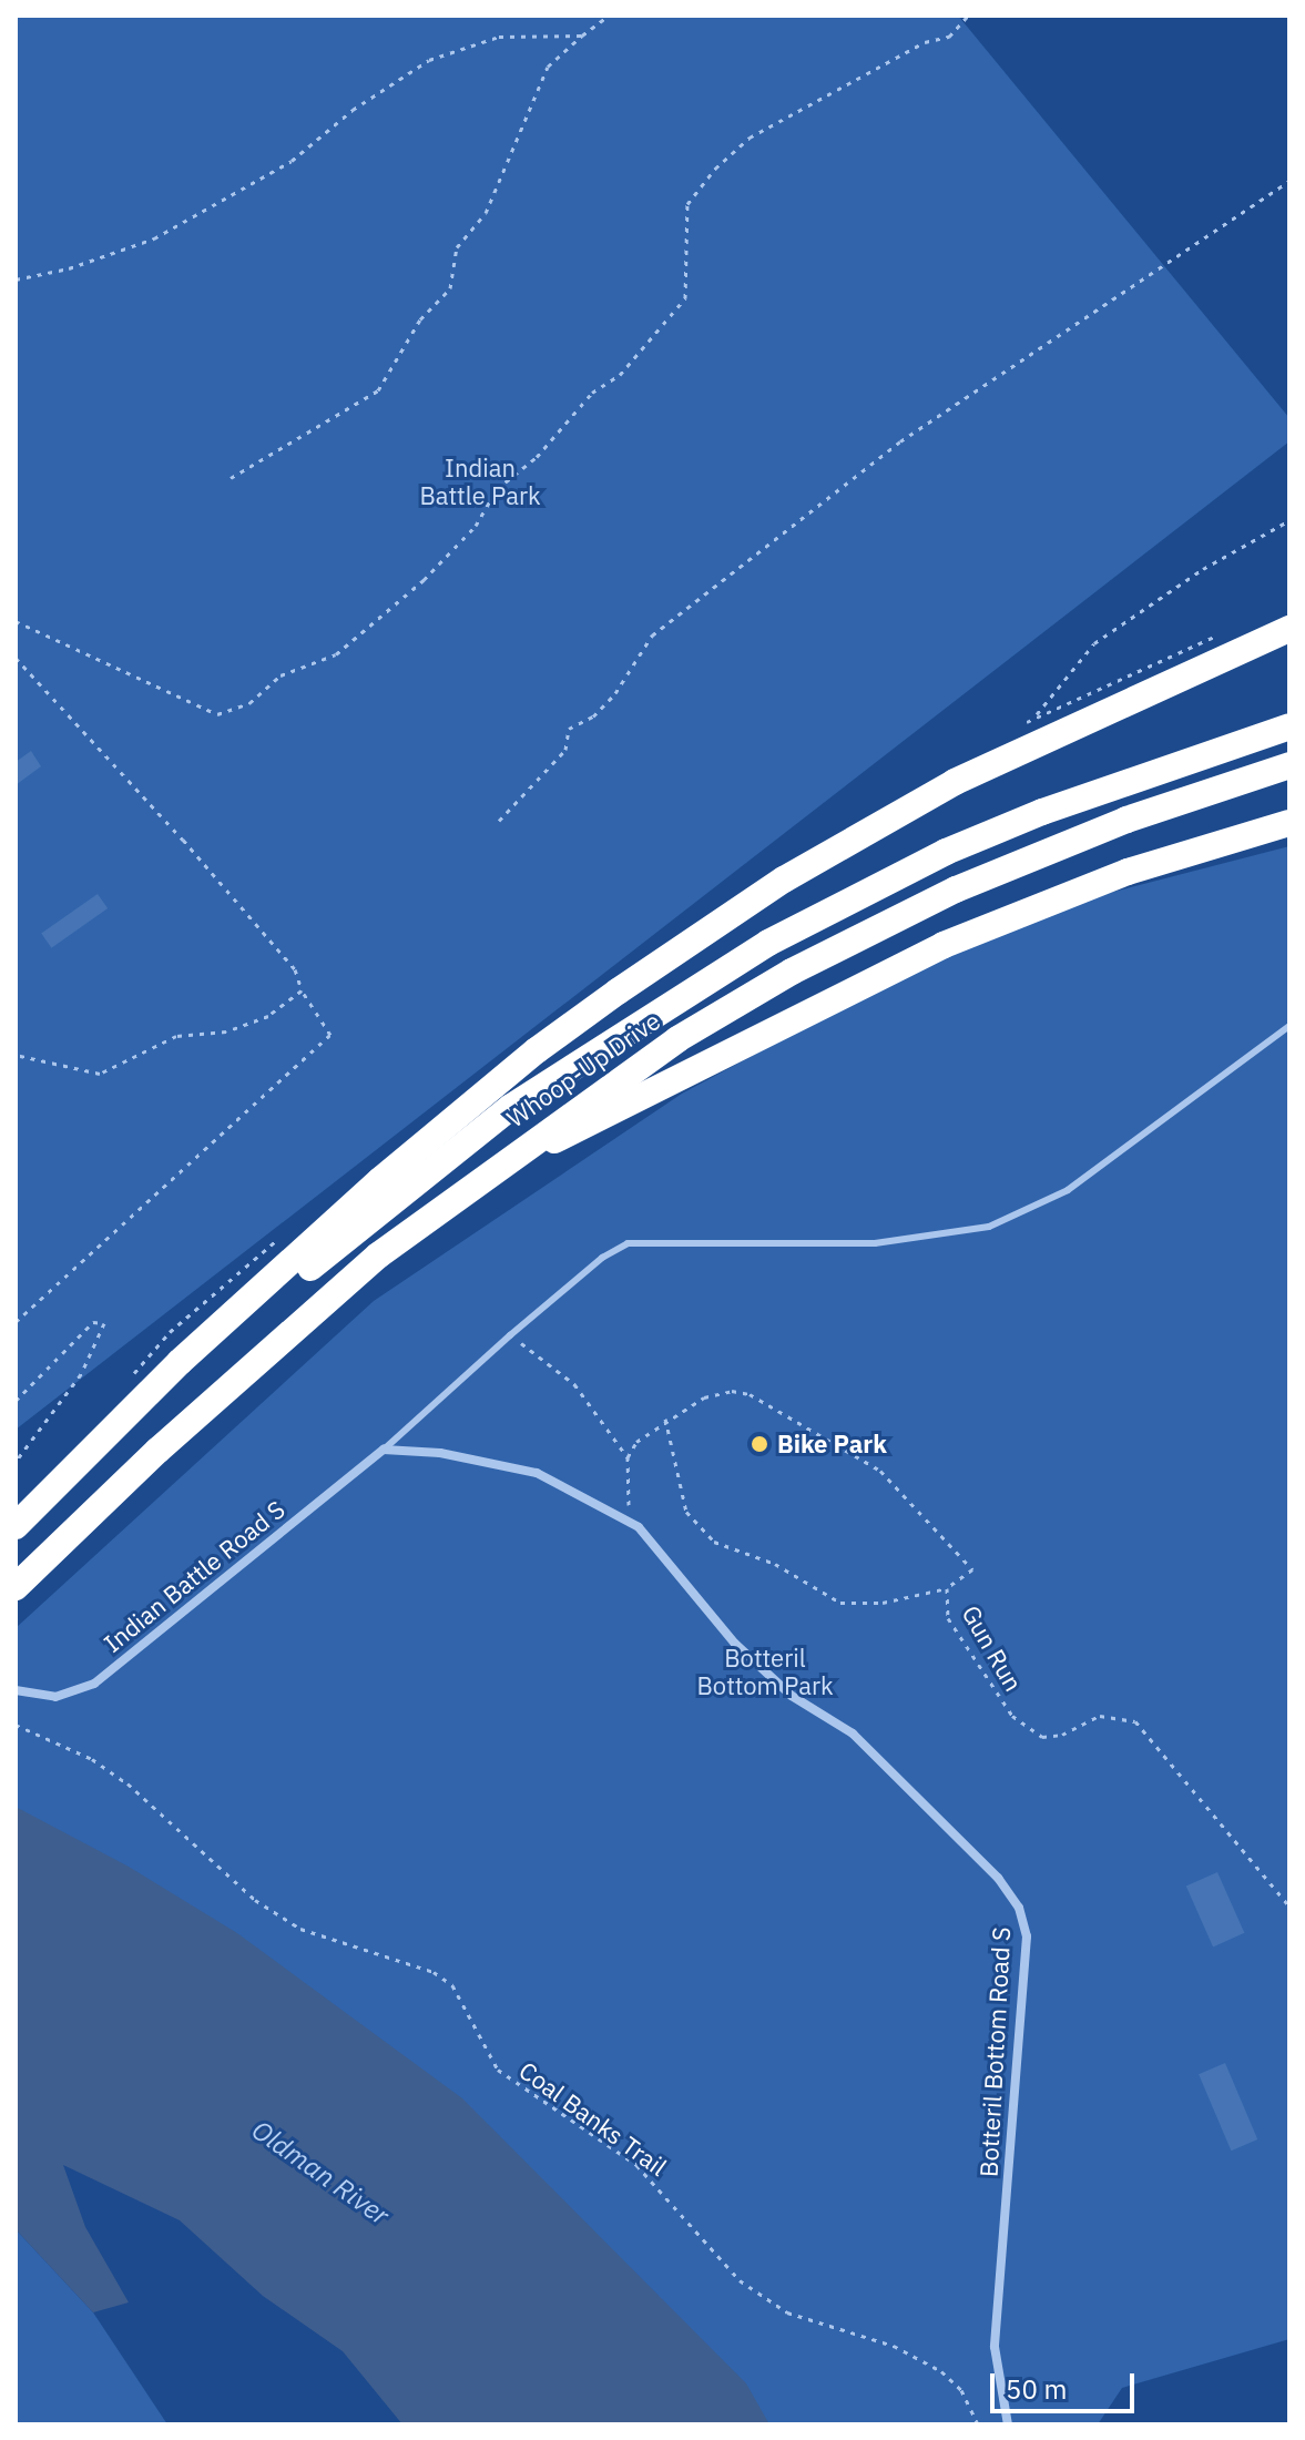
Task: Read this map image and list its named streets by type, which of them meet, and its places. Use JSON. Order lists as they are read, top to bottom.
{
  "streets": {
    "highway": ["Whoop-Up Drive"],
    "street": ["Indian Battle Road S", "Botteril Bottom Road S"],
    "path": ["Gun Run", "Coal Banks Trail"]
  },
  "crossings": [
    ["Indian Battle Road S", "Botteril Bottom Road S"]
  ],
  "water": ["Oldman River"],
  "parks": ["Indian Battle Park", "Botteril Bottom Park"],
  "places": ["Bike Park"],
  "scale_bar": "50 m"
}
